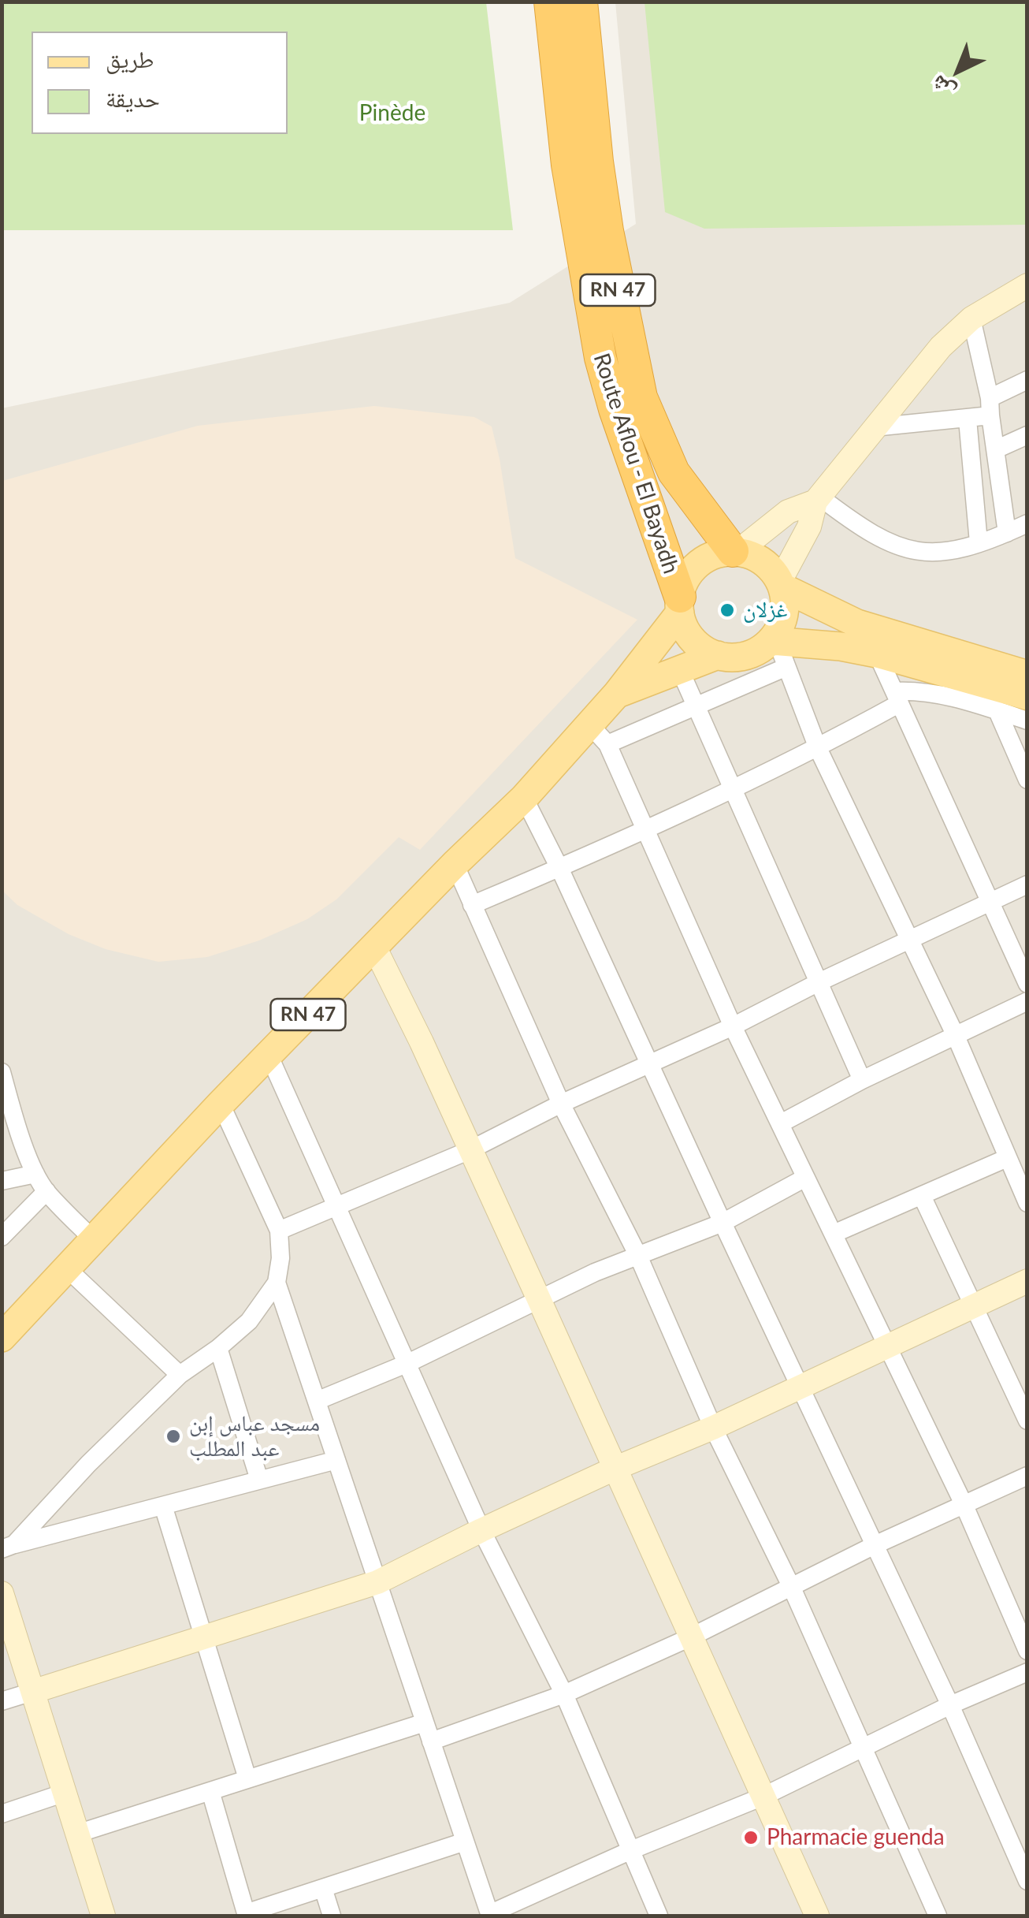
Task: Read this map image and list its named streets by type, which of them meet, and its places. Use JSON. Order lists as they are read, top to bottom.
{
  "streets": {
    "highway": ["RN 47", "Route Aflou - El Bayadh"]
  },
  "crossings": [
    ["RN 47", "Route Aflou - El Bayadh"]
  ],
  "parks": ["Pinède"],
  "places": ["غزلان", "مسجد عباس إبن عبد المطلب", "Pharmacie guenda"],
  "legend": ["طريق", "حديقة"],
  "north": "bottom left"
}
